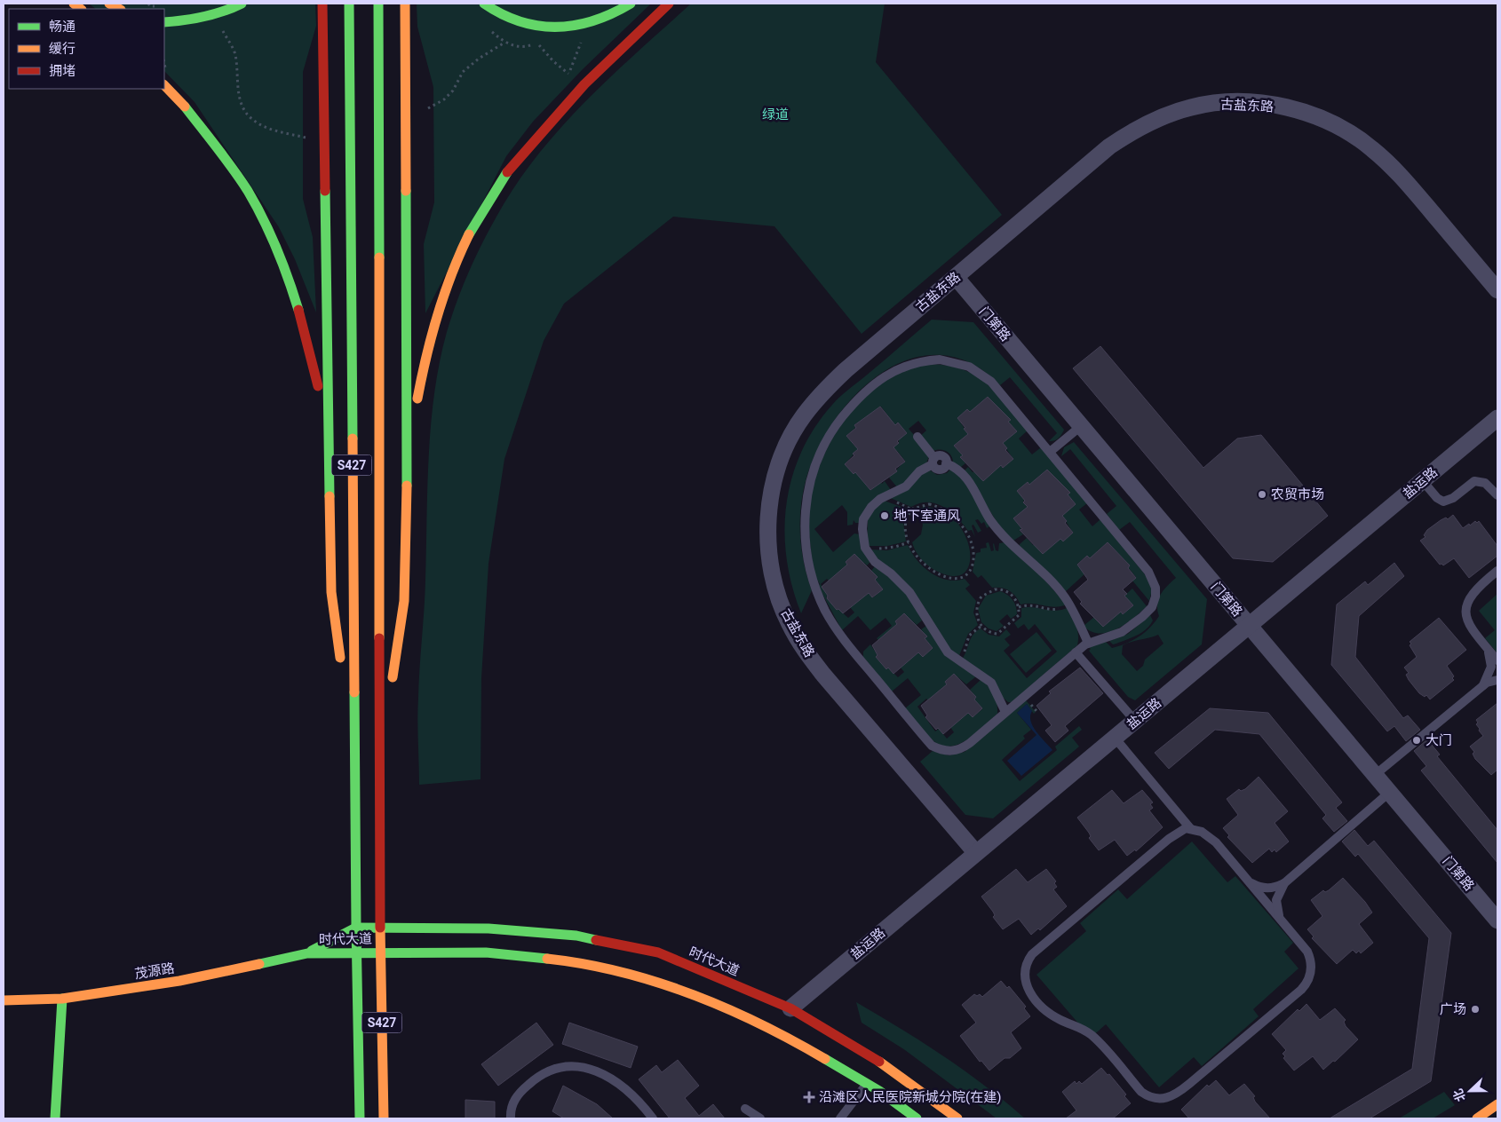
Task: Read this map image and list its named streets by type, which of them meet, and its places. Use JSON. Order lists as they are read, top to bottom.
{
  "streets": {
    "main road": ["S427", "时代大道", "茂源路"],
    "street": ["古盐东路", "门第路", "盐运路"]
  },
  "crossings": [
    ["古盐东路", "门第路"],
    ["古盐东路", "盐运路"],
    ["门第路", "盐运路"],
    ["S427", "时代大道"],
    ["盐运路", "时代大道"],
    ["时代大道", "茂源路"]
  ],
  "parks": ["绿道"],
  "places": {
    "other": [
      "农贸市场",
      "地下室通风",
      "大门",
      "广场"
    ],
    "health": ["沿滩区人民医院新城分院(在建)"]
  },
  "legend": ["畅通", "缓行", "拥堵"],
  "north": "left"
}
